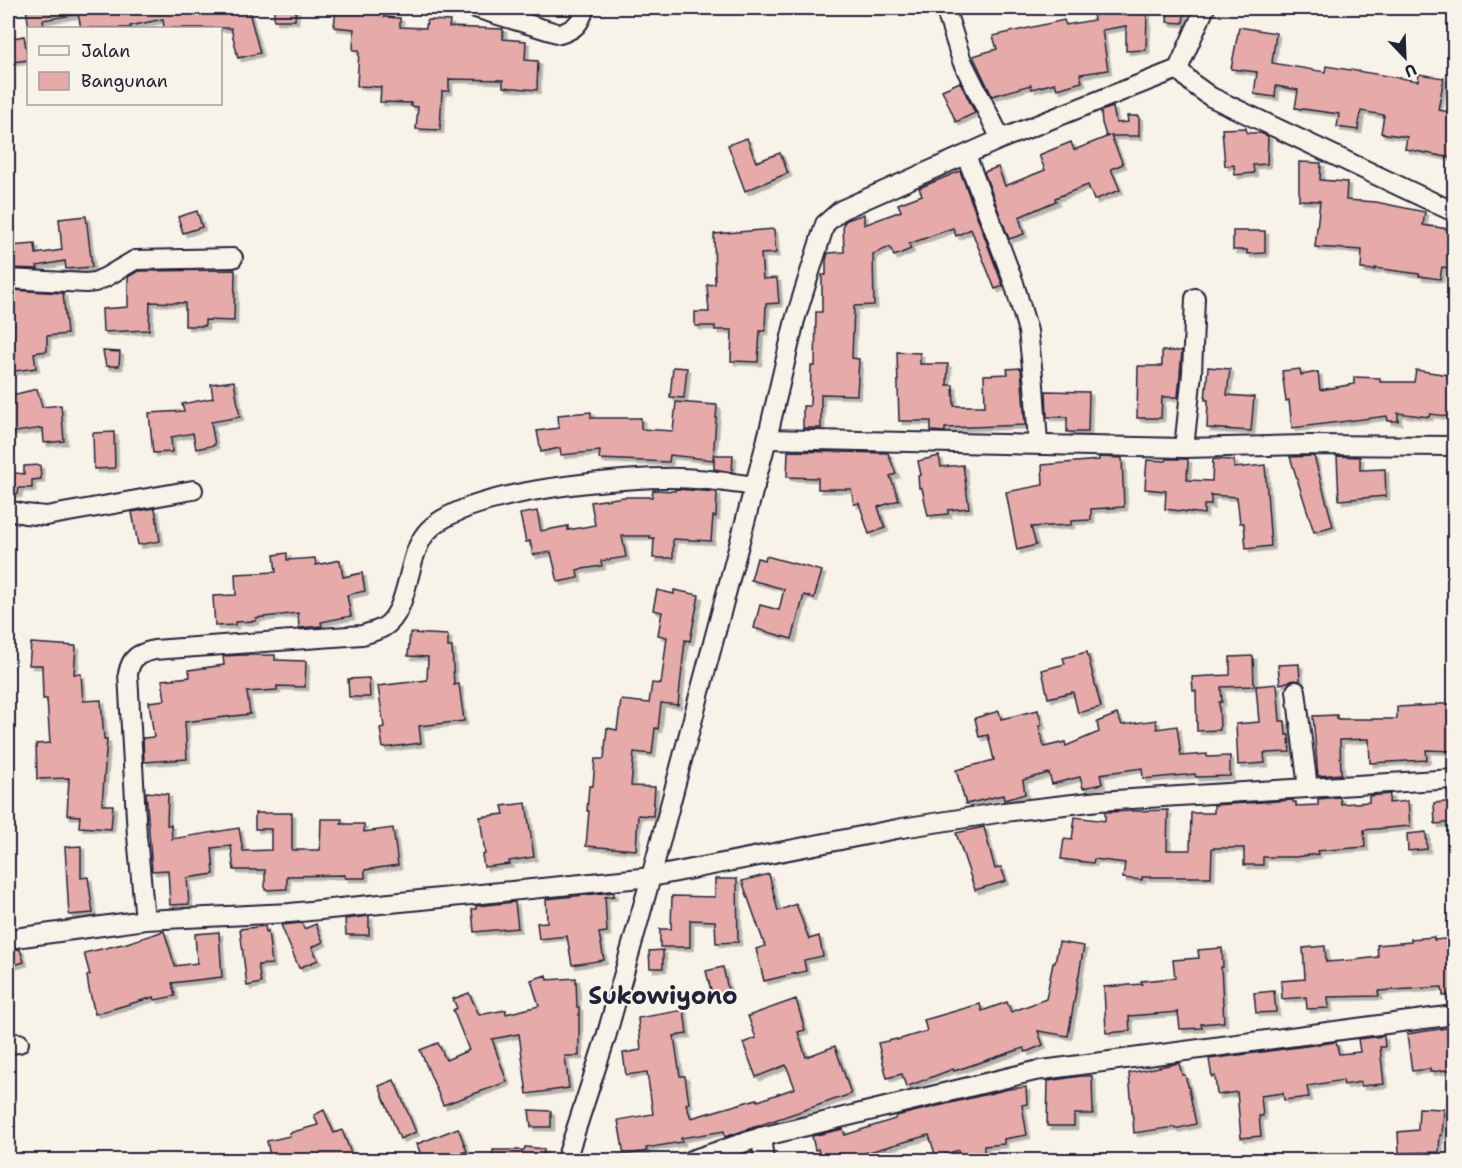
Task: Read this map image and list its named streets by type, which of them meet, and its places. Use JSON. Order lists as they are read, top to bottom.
{
  "districts": ["Sukowiyono"],
  "legend": ["Jalan", "Bangunan"],
  "north": "bottom right"
}
